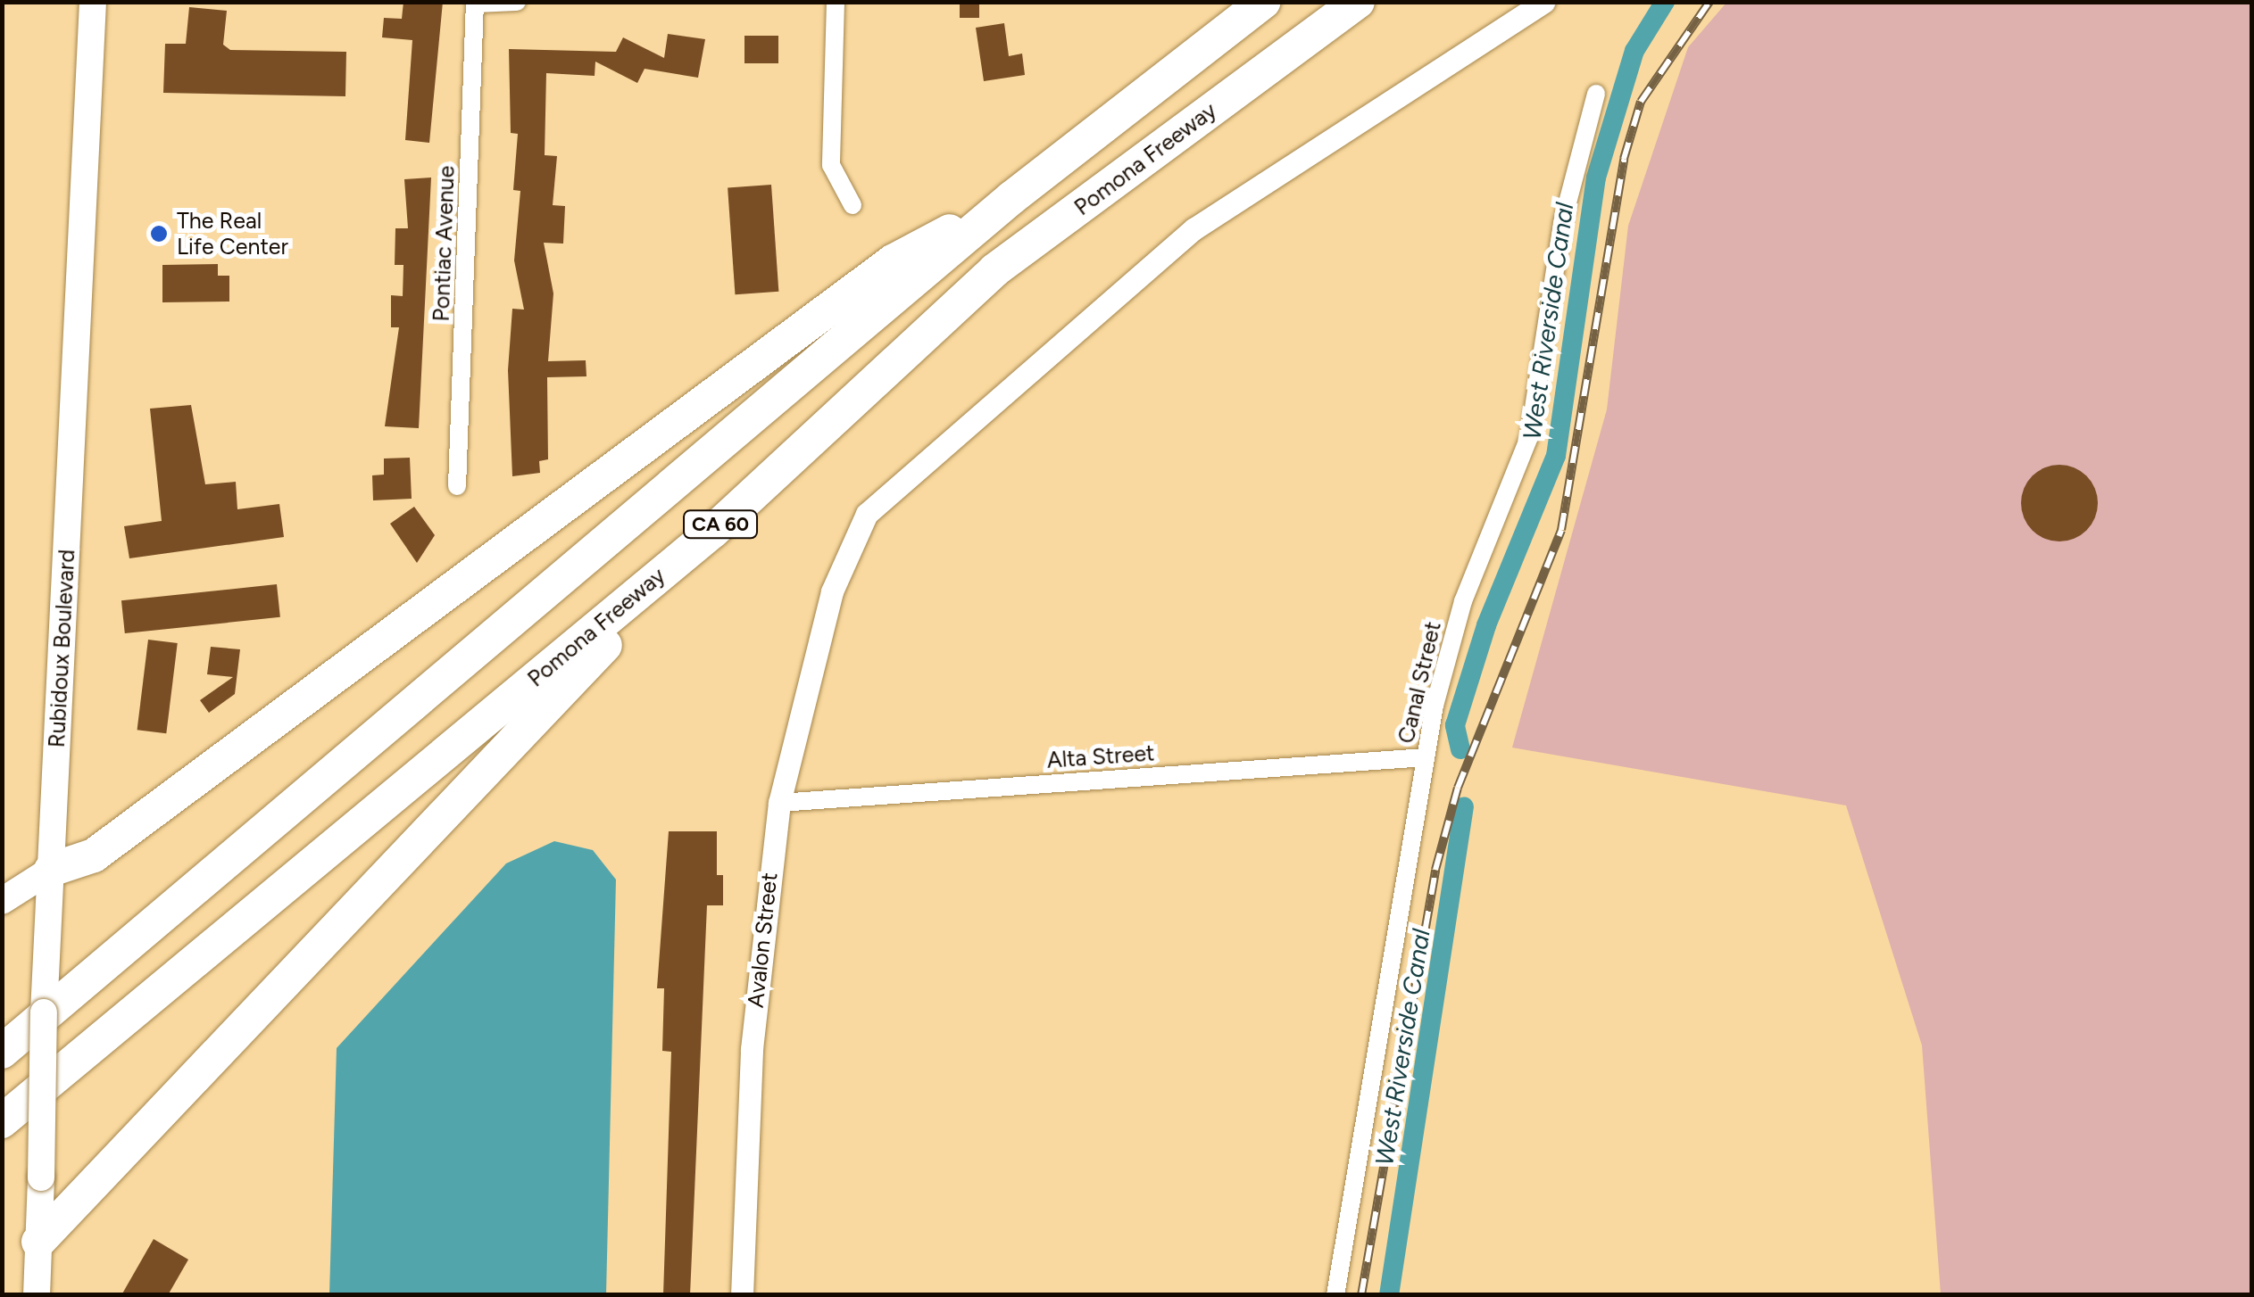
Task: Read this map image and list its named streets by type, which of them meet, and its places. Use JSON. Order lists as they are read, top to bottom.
{
  "streets": {
    "highway": ["Pomona Freeway", "CA 60"],
    "main road": ["Rubidoux Boulevard"],
    "street": [
      "Pontiac Avenue",
      "Canal Street",
      "Alta Street",
      "Avalon Street"
    ]
  },
  "crossings": [
    ["Canal Street", "Alta Street"],
    ["Alta Street", "Avalon Street"]
  ],
  "water": ["West Riverside Canal"],
  "places": ["The Real Life Center"]
}
